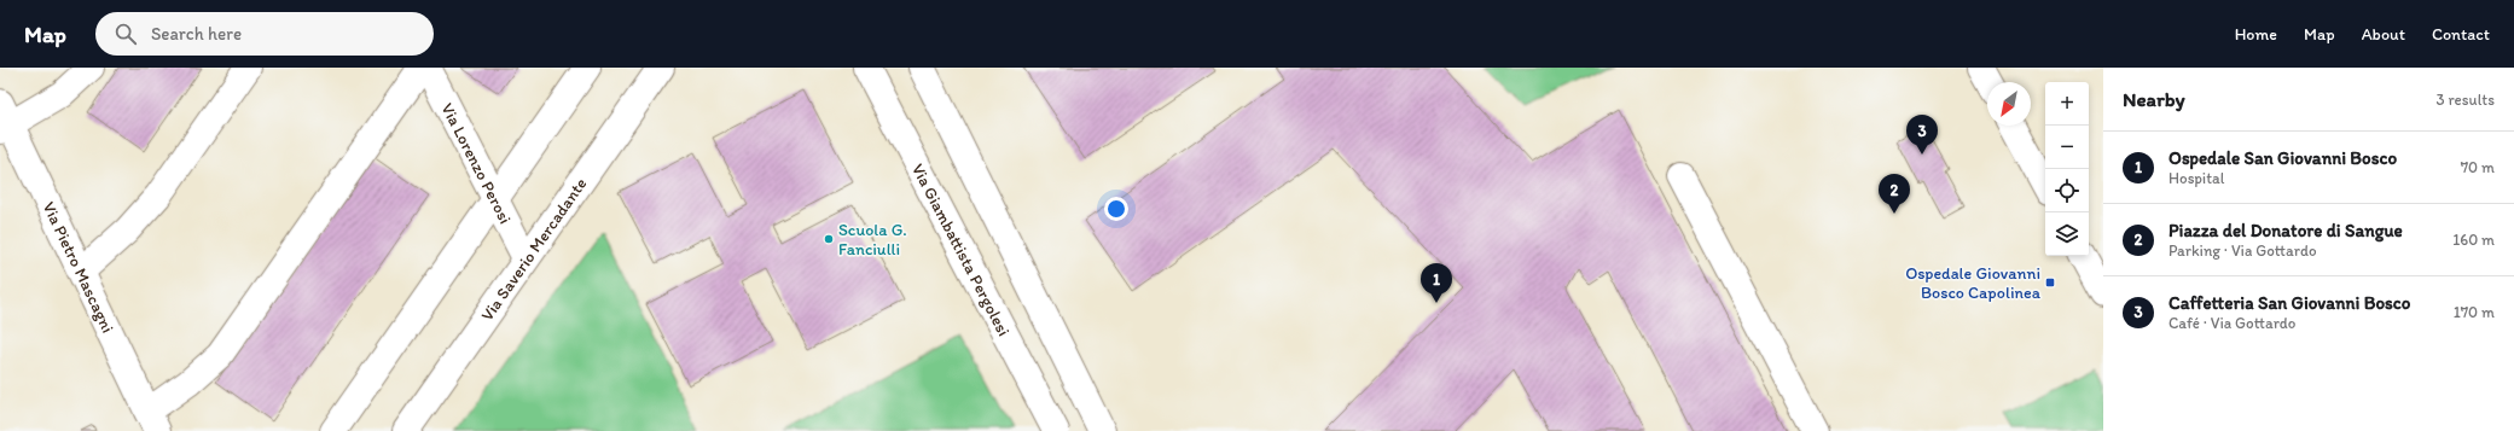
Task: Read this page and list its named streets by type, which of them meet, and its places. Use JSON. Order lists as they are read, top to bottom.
{
  "streets": {
    "street": [
      "Via Lorenzo Perosi",
      "Via Saverio Mercadante",
      "Via Giambattista Pergolesi",
      "Via Pietro Mascagni"
    ]
  },
  "crossings": [
    ["Via Lorenzo Perosi", "Via Saverio Mercadante"]
  ],
  "places": {
    "other": ["Scuola G. Fanciulli"],
    "transit": ["Ospedale Giovanni Bosco Capolinea"]
  },
  "north": "bottom left",
  "page": {
    "header": "Map",
    "search": "Search here",
    "nav": [
      "Home",
      "Map",
      "About",
      "Contact"
    ],
    "heading": ["Nearby", "3 results"],
    "map_buttons": ["+", "−"],
    "pins": ["3", "2", "1"],
    "list": [
      {
        "mark": "1",
        "name": "Ospedale San Giovanni Bosco",
        "note": "Hospital",
        "value": "70 m"
      },
      {
        "mark": "2",
        "name": "Piazza del Donatore di Sangue",
        "note": "Parking · Via Gottardo",
        "value": "160 m"
      },
      {
        "mark": "3",
        "name": "Caffetteria San Giovanni Bosco",
        "note": "Café · Via Gottardo",
        "value": "170 m"
      }
    ]
  }
}
